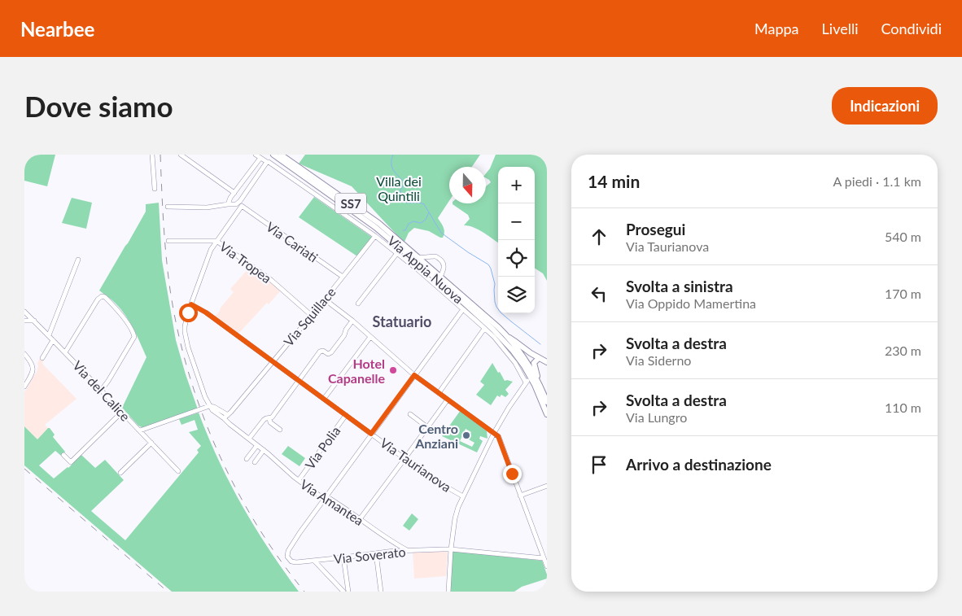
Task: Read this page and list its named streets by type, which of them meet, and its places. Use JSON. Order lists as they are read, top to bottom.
{
  "streets": {
    "main road": ["SS7", "Via Appia Nuova"],
    "street": [
      "Via Cariati",
      "Via Tropea",
      "Via Squillace",
      "Via del Calice",
      "Via Polia",
      "Via Taurianova",
      "Via Amantea",
      "Via Soverato"
    ]
  },
  "crossings": [
    ["Via Cariati", "Via Squillace"],
    ["Via Tropea", "Via Squillace"],
    ["Via Appia Nuova", "Via Squillace"],
    ["Via Squillace", "Via Taurianova"],
    ["Via Squillace", "Via Amantea"],
    ["Via Polia", "Via Taurianova"],
    ["Via Polia", "Via Amantea"],
    ["Via Amantea", "Via Soverato"]
  ],
  "districts": ["Statuario"],
  "parks": ["Villa dei Quintili"],
  "places": ["Hotel Capanelle", "Centro Anziani"],
  "north": "bottom",
  "page": {
    "header": "Nearbee",
    "nav": ["Mappa", "Livelli", "Condividi"],
    "buttons": "Indicazioni",
    "title": "Dove siamo",
    "heading": ["14 min", "A piedi · 1.1 km"],
    "map_buttons": ["+", "−"],
    "list": [
      ["Prosegui", "Via Taurianova", "540 m"],
      ["Svolta a sinistra", "Via Oppido Mamertina", "170 m"],
      ["Svolta a destra", "Via Siderno", "230 m"],
      ["Svolta a destra", "Via Lungro", "110 m"],
      "Arrivo a destinazione"
    ]
  }
}
